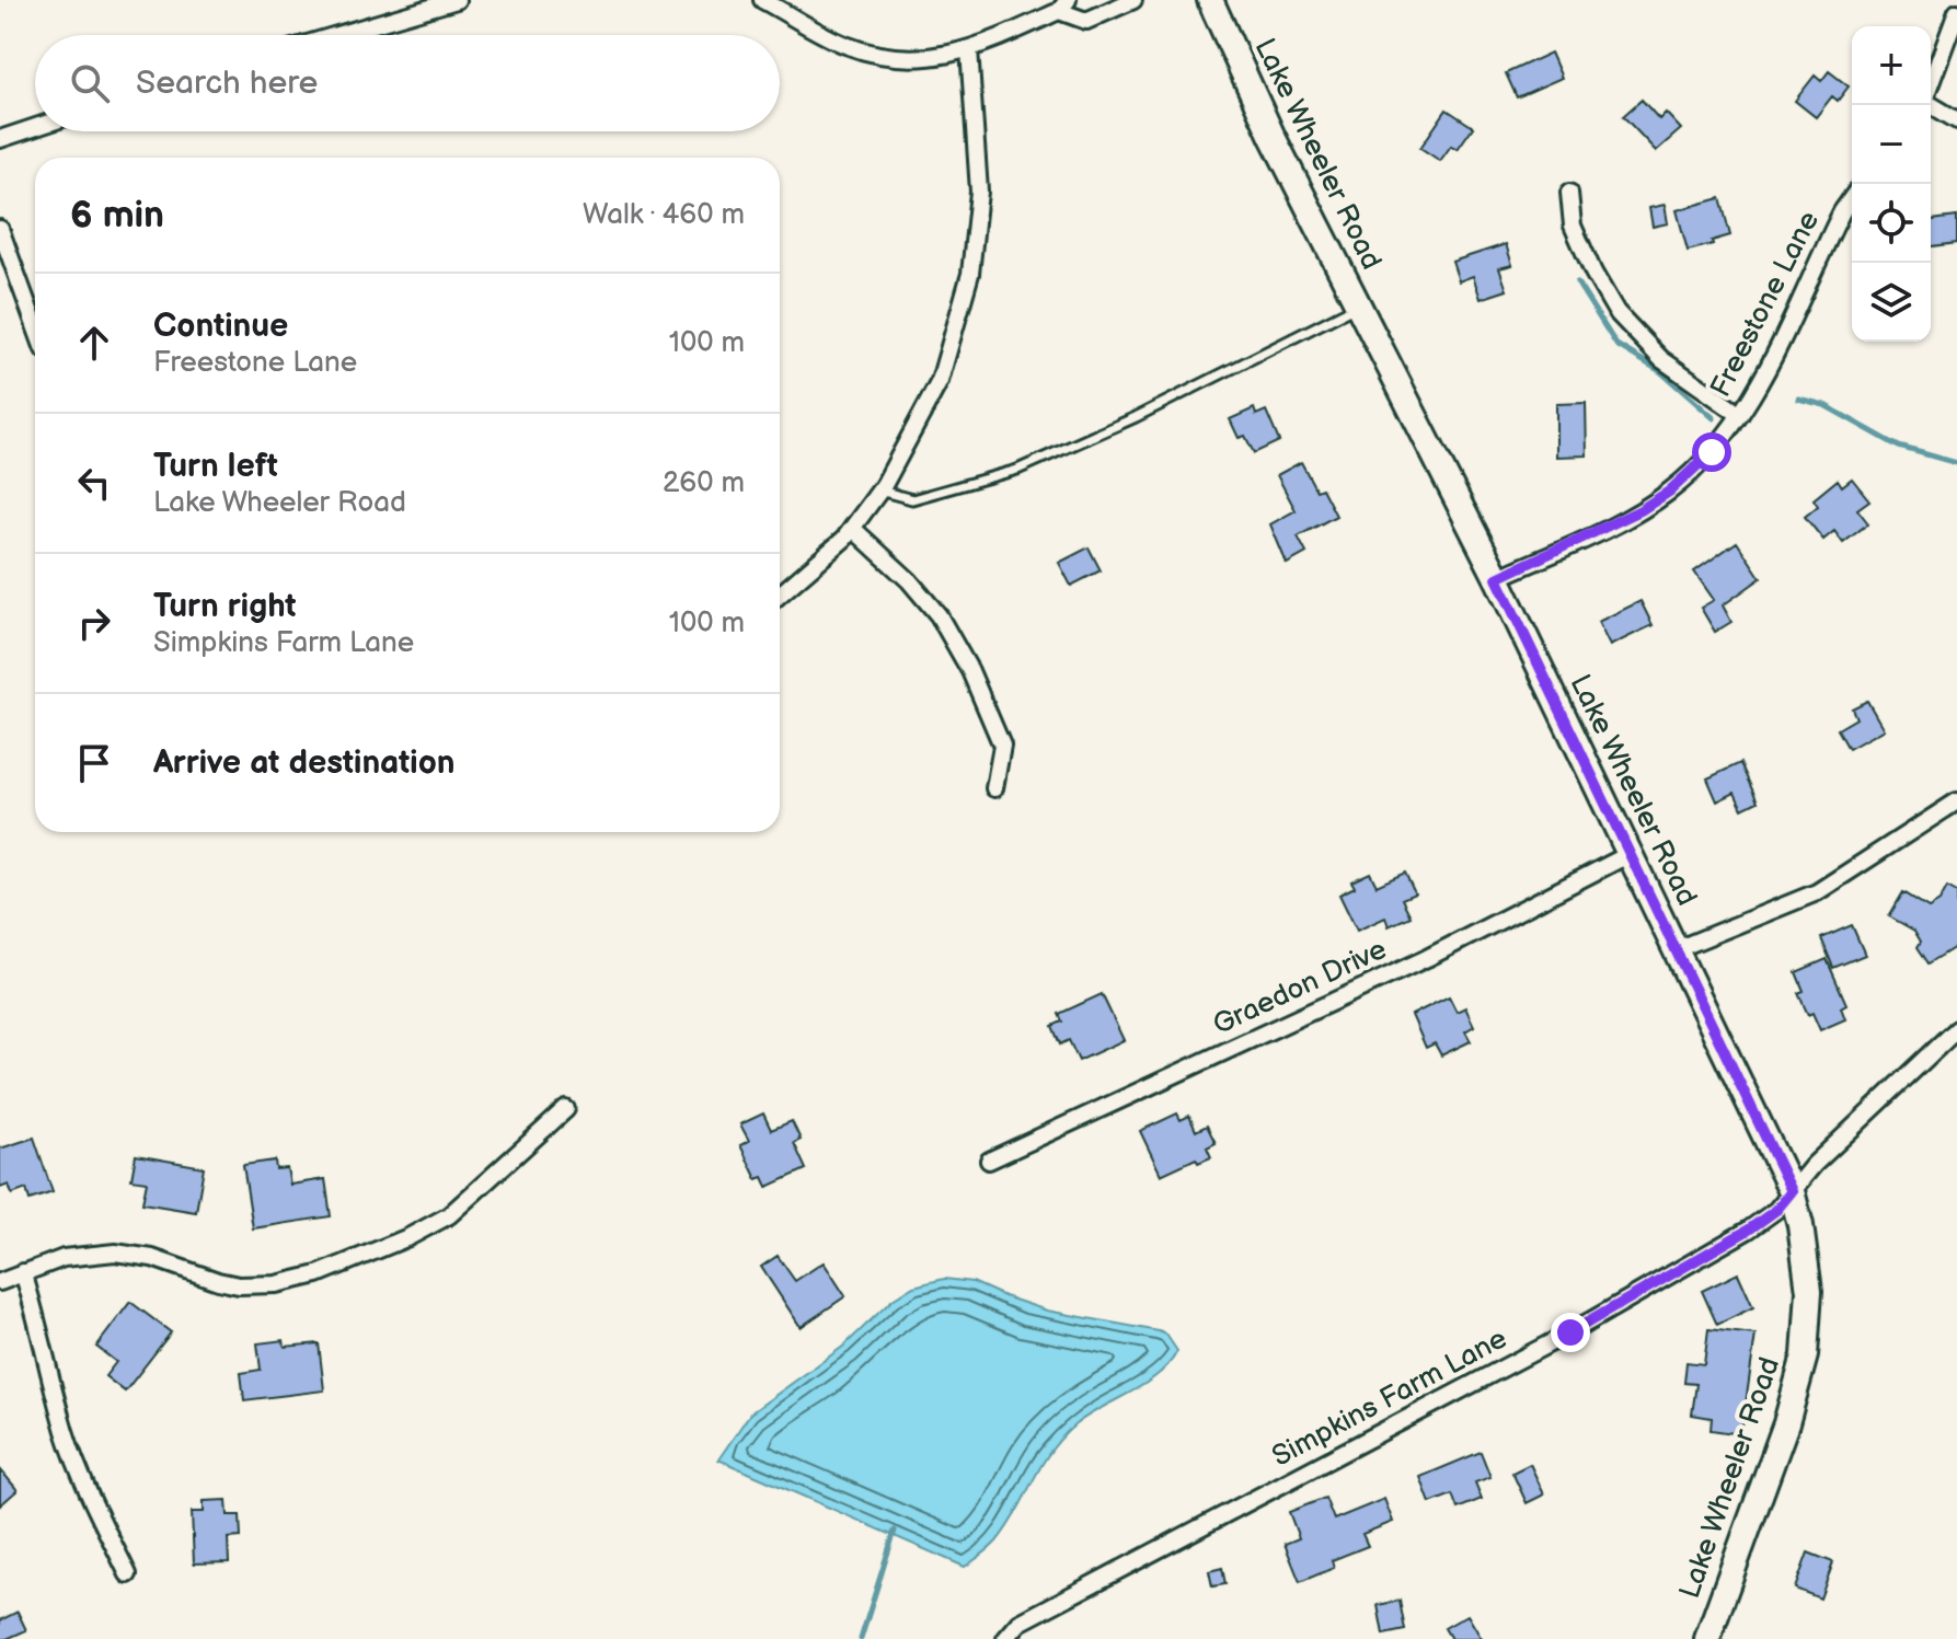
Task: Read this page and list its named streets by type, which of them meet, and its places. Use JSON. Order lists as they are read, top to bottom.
{
  "streets": {
    "street": [
      "Lake Wheeler Road",
      "Freestone Lane",
      "Graedon Drive",
      "Simpkins Farm Lane"
    ]
  },
  "crossings": [
    ["Lake Wheeler Road", "Freestone Lane"],
    ["Lake Wheeler Road", "Graedon Drive"],
    ["Lake Wheeler Road", "Simpkins Farm Lane"]
  ],
  "page": {
    "map_buttons": ["+", "−"],
    "search": "Search here",
    "heading": ["6 min", "Walk · 460 m"],
    "list": [
      ["Continue", "Freestone Lane", "100 m"],
      ["Turn left", "Lake Wheeler Road", "260 m"],
      ["Turn right", "Simpkins Farm Lane", "100 m"],
      "Arrive at destination"
    ]
  }
}
